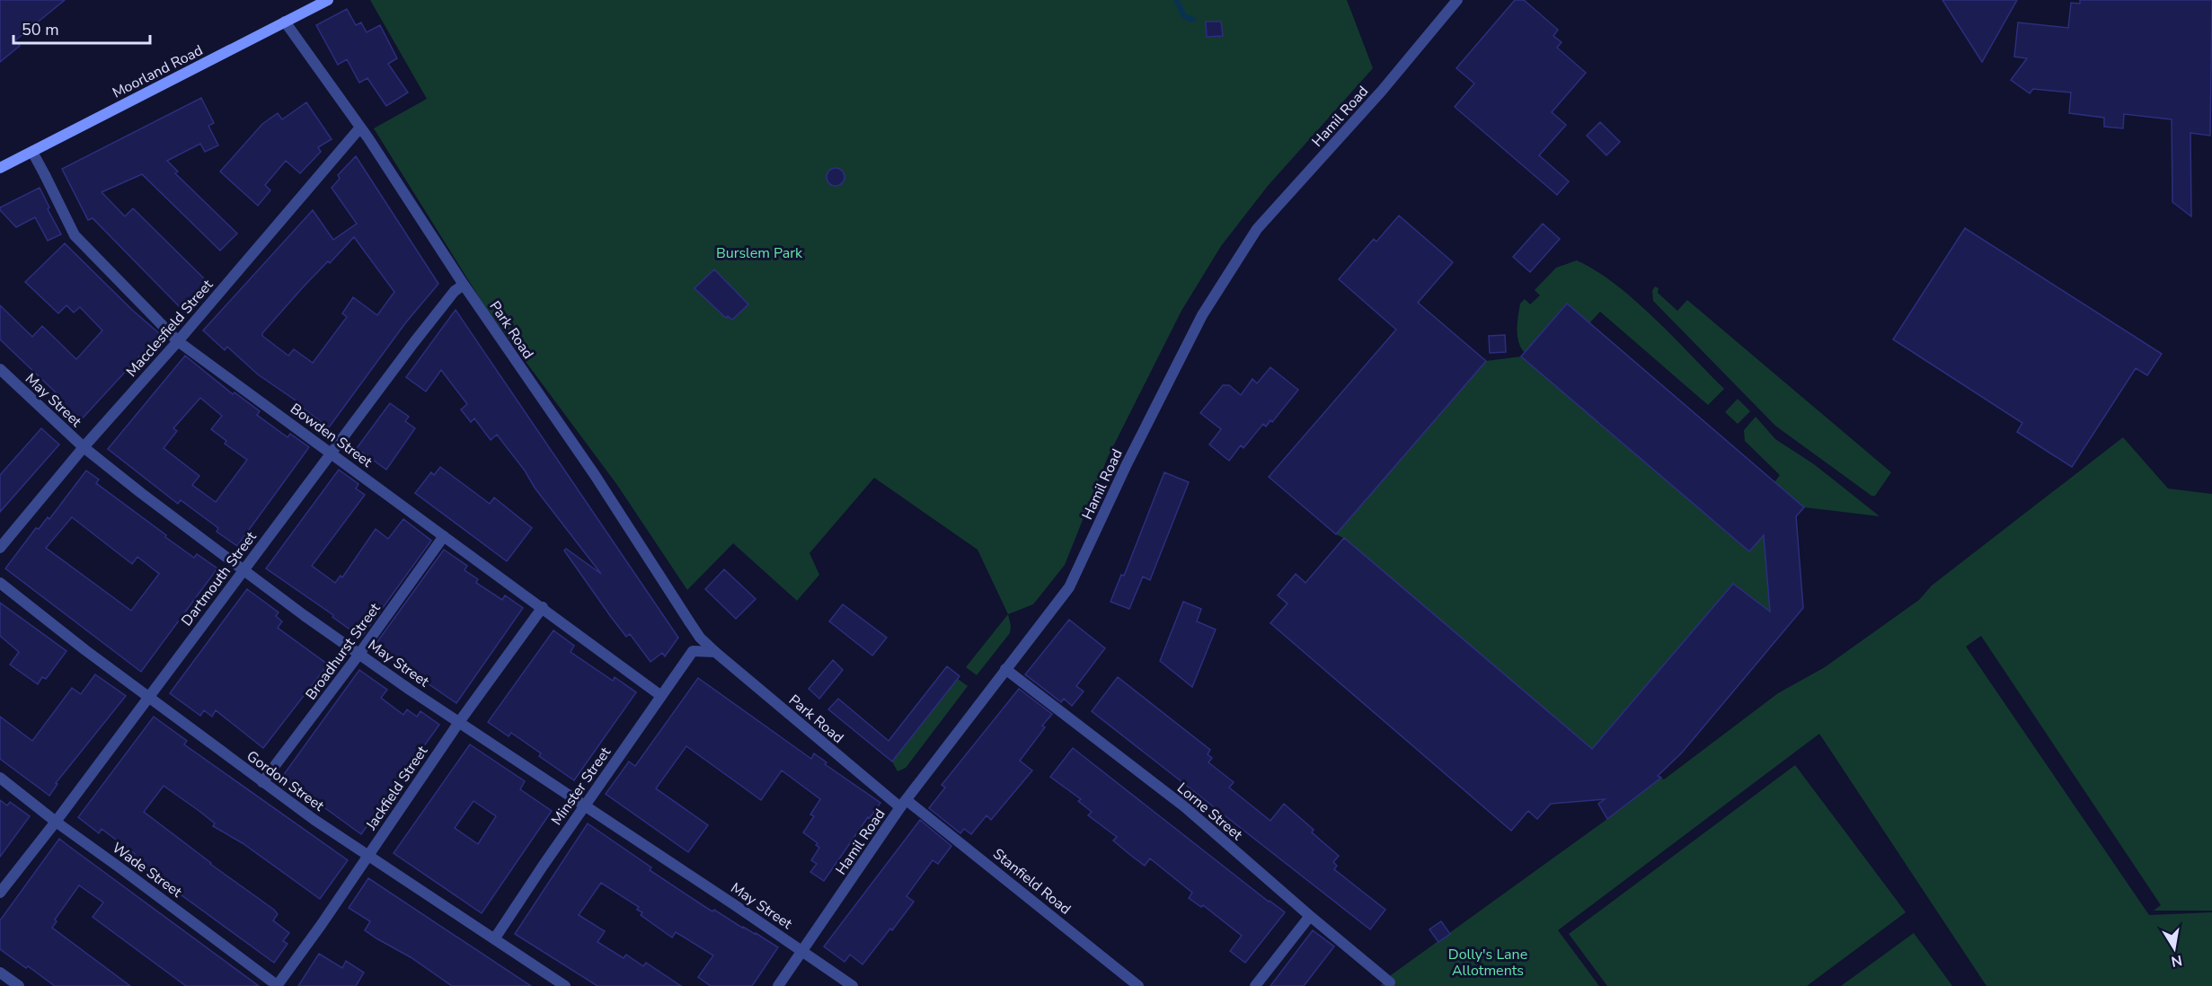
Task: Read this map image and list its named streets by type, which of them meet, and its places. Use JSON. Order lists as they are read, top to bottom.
{
  "streets": {
    "main road": ["Moorland Road"],
    "street": [
      "Hamil Road",
      "Macclesfield Street",
      "Park Road",
      "May Street",
      "Bowden Street",
      "Dartmouth Street",
      "Broadhurst Street",
      "Gordon Street",
      "Minster Street",
      "Jackfield Street",
      "Lorne Street",
      "Wade Street",
      "Stanfield Road"
    ]
  },
  "crossings": [
    ["Moorland Road", "Park Road"],
    ["Moorland Road", "Bowden Street"],
    ["Hamil Road", "Park Road"],
    ["Hamil Road", "May Street"],
    ["Hamil Road", "Lorne Street"],
    ["Hamil Road", "Stanfield Road"],
    ["Macclesfield Street", "Park Road"],
    ["Macclesfield Street", "May Street"],
    ["Macclesfield Street", "Bowden Street"],
    ["Park Road", "Dartmouth Street"],
    ["Park Road", "Minster Street"],
    ["Park Road", "Stanfield Road"],
    ["May Street", "Dartmouth Street"],
    ["May Street", "Broadhurst Street"],
    ["May Street", "Minster Street"],
    ["May Street", "Jackfield Street"],
    ["Bowden Street", "Dartmouth Street"],
    ["Bowden Street", "Broadhurst Street"],
    ["Bowden Street", "Minster Street"],
    ["Bowden Street", "Jackfield Street"],
    ["Dartmouth Street", "Gordon Street"],
    ["Dartmouth Street", "Wade Street"],
    ["Broadhurst Street", "Gordon Street"],
    ["Gordon Street", "Minster Street"],
    ["Gordon Street", "Jackfield Street"],
    ["Jackfield Street", "Wade Street"]
  ],
  "parks": ["Burslem Park", "Dolly's Lane Allotments"],
  "scale_bar": "50 m",
  "north": "bottom"
}
